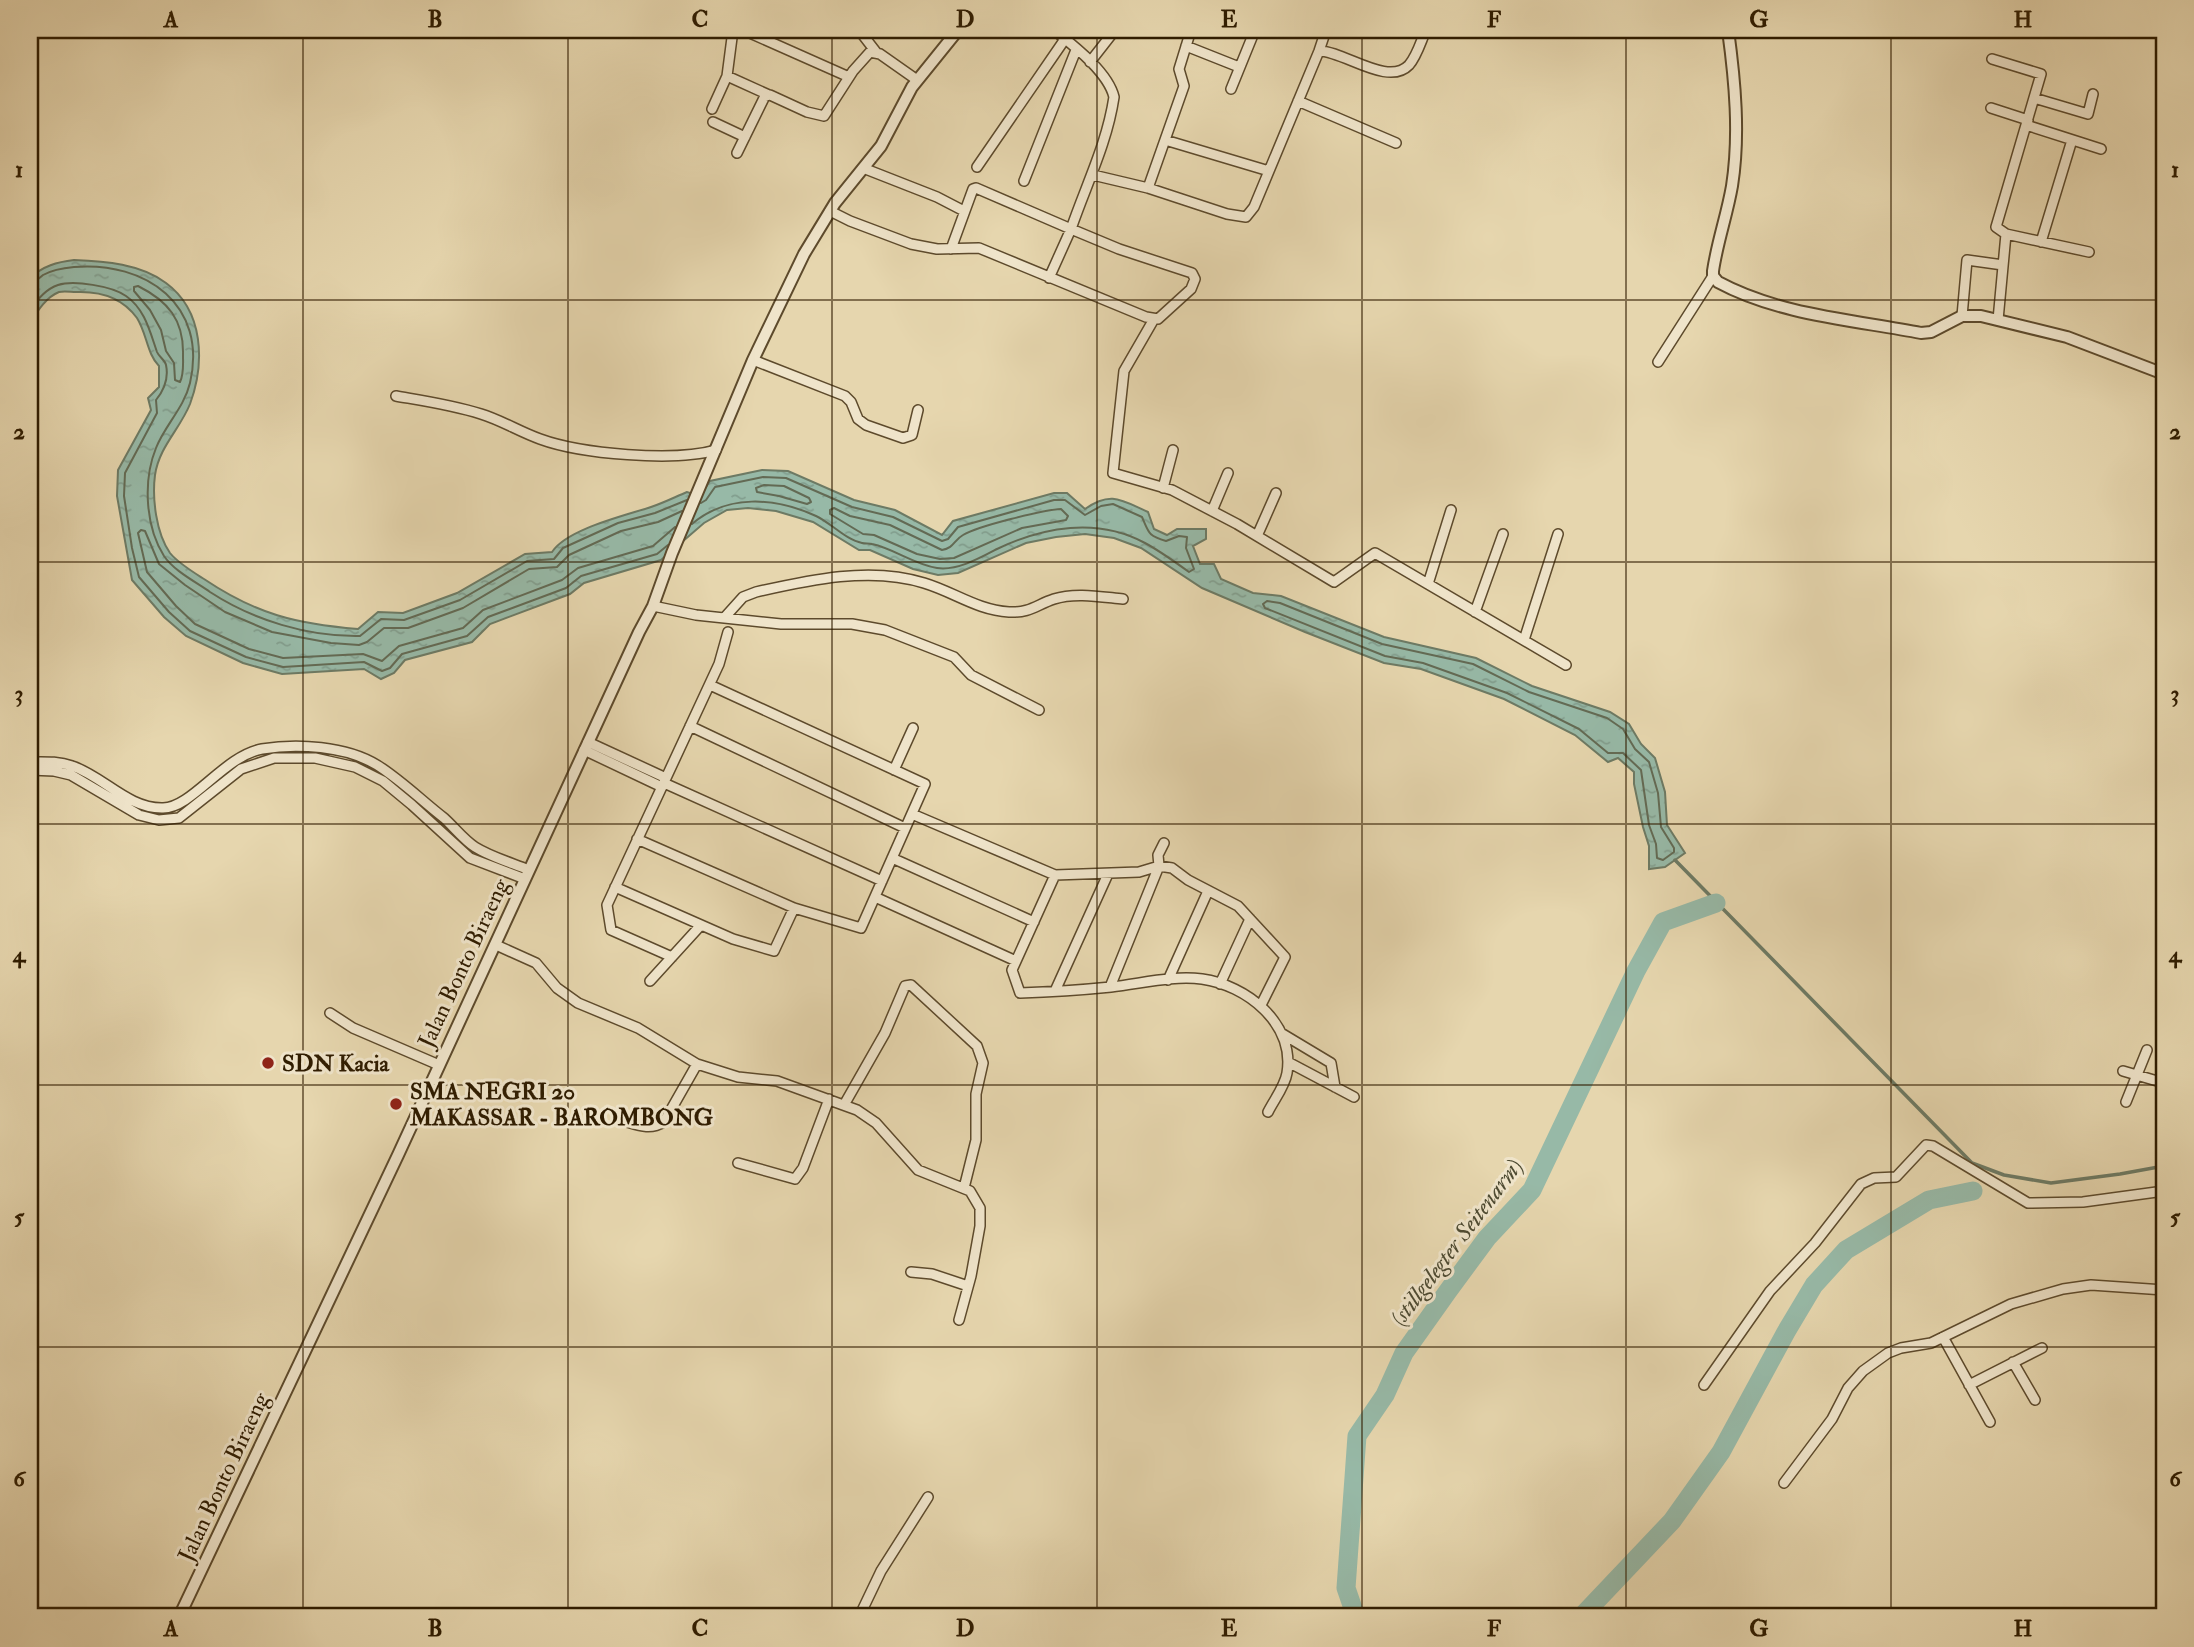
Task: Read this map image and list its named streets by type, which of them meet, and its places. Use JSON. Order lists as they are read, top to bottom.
{
  "streets": {
    "street": ["Jalan Bonto Biraeng"]
  },
  "water": ["(stillgelegter Seitenarm)"],
  "places": ["SDN Kacia", "SMA NEGRI 20 MAKASSAR - BAROMBONG"],
  "grid": {
    "columns": [
      "A",
      "B",
      "C",
      "D",
      "E",
      "F",
      "G",
      "H"
    ],
    "rows": [
      "1",
      "2",
      "3",
      "4",
      "5",
      "6"
    ]
  }
}
